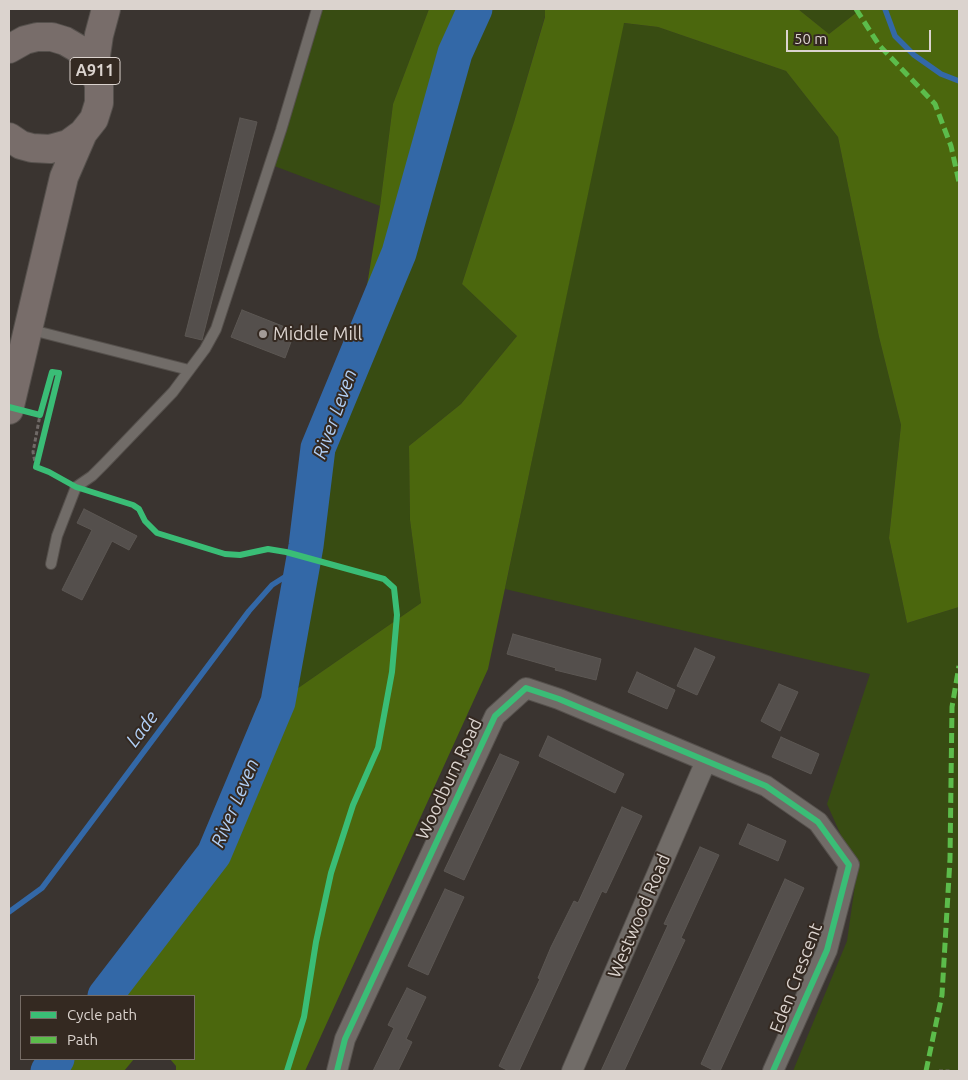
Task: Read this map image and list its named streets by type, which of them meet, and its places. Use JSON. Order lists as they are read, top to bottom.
{
  "streets": {
    "main road": ["A911"],
    "street": ["Woodburn Road", "Westwood Road", "Eden Crescent"]
  },
  "crossings": [
    ["Woodburn Road", "Westwood Road"],
    ["Woodburn Road", "Eden Crescent"],
    ["Westwood Road", "Eden Crescent"]
  ],
  "water": ["River Leven", "Lade"],
  "places": ["Middle Mill"],
  "legend": ["Cycle path", "Path"],
  "scale_bar": "50 m"
}
